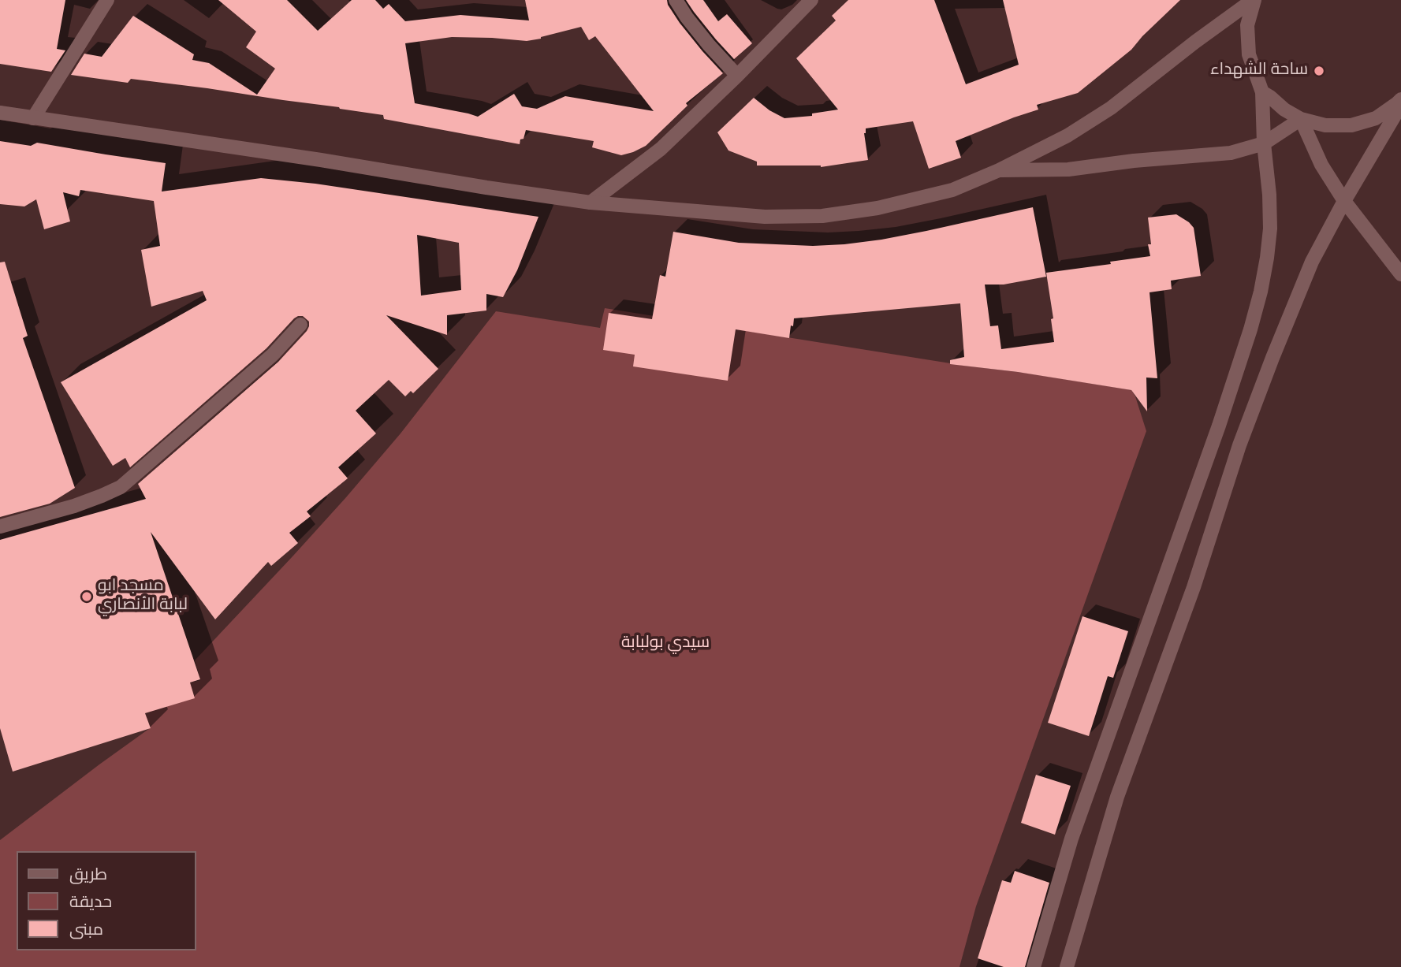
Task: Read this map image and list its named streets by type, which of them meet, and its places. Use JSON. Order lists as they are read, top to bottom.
{
  "parks": ["سيدي بولبابة"],
  "places": ["ساحة الشهداء", "مسجد ابو لبابة الأنصاري"],
  "legend": ["طريق", "حديقة", "مبنى"]
}
